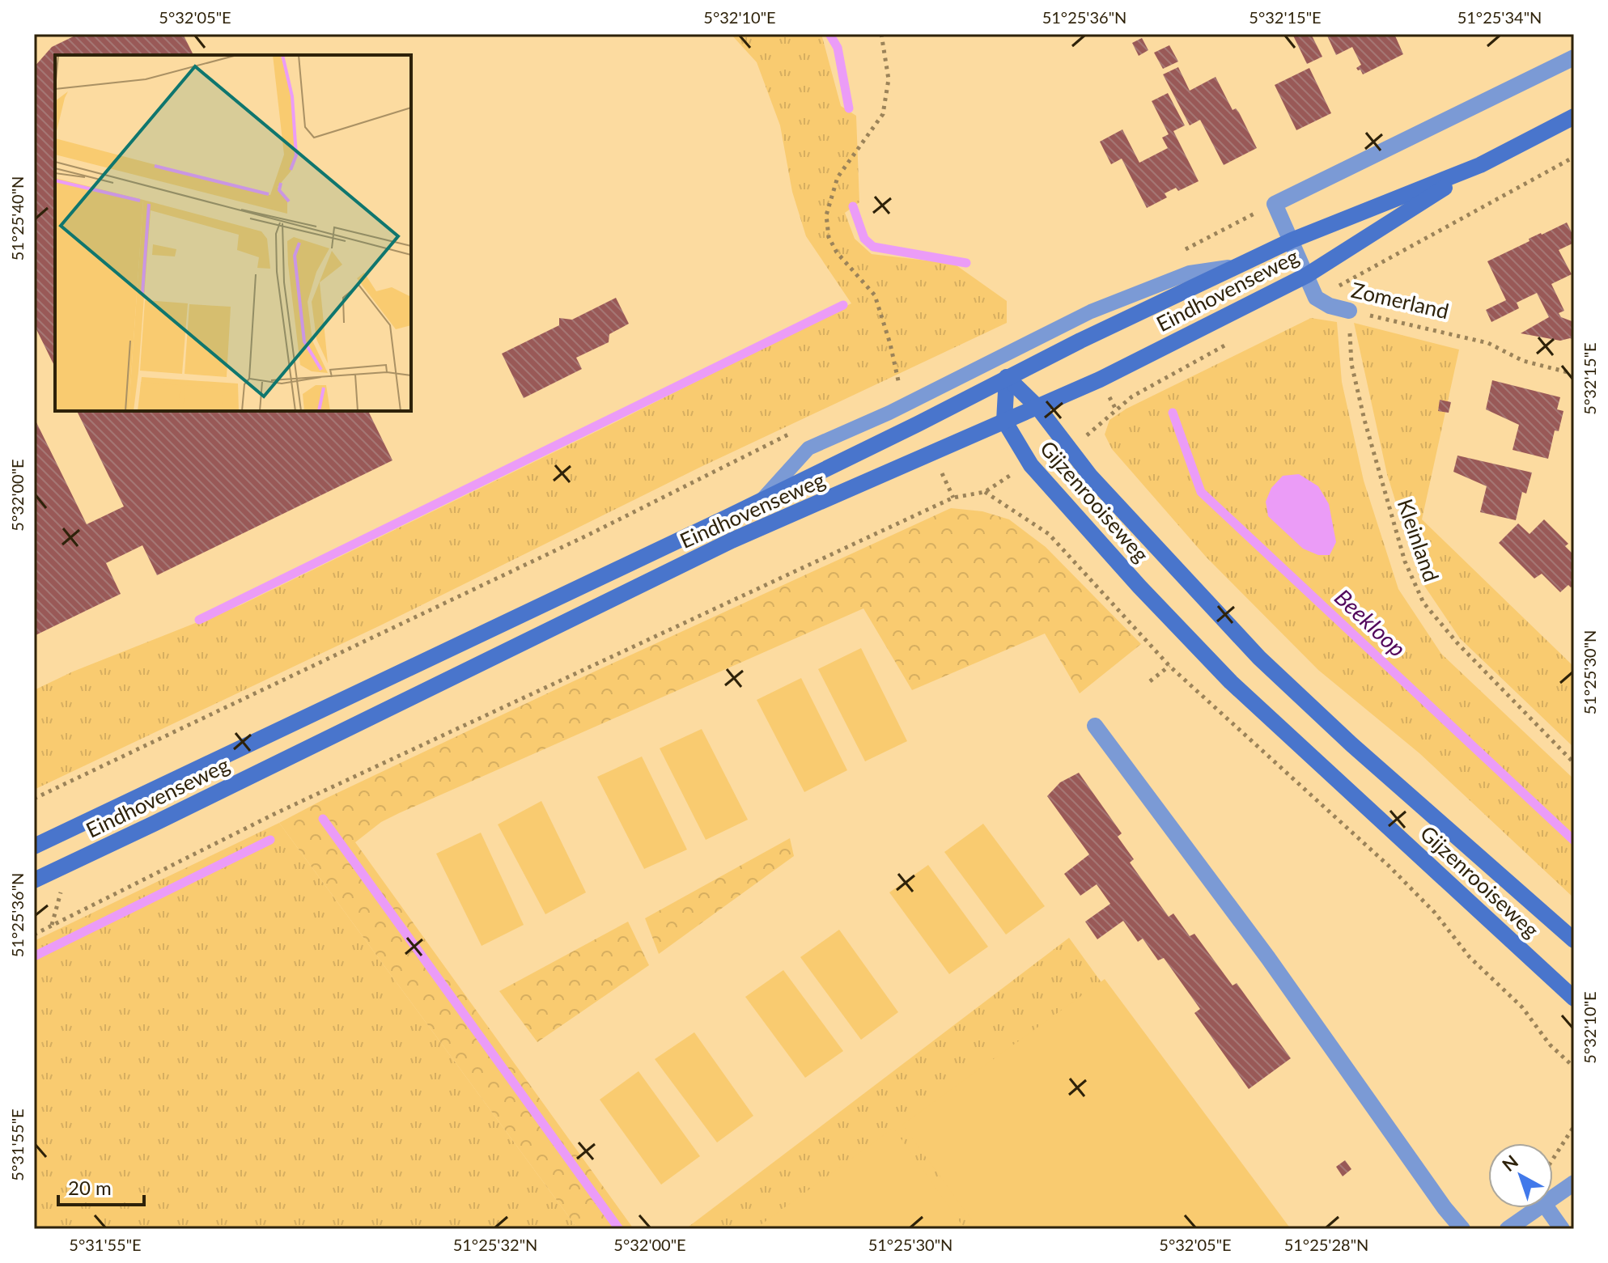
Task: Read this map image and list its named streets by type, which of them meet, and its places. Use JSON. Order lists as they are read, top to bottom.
{
  "streets": {
    "main road": ["Eindhovenseweg", "Gijzenrooiseweg"],
    "street": ["Zomerland"],
    "path": ["Kleinland"]
  },
  "crossings": [
    ["Eindhovenseweg", "Gijzenrooiseweg"],
    ["Zomerland", "Kleinland"]
  ],
  "water": ["Beekloop"],
  "scale_bar": "20 m",
  "north": "top left",
  "coordinates": [
    "5°32'05\"E",
    "5°32'10\"E",
    "51°25'36\"N",
    "5°32'15\"E",
    "51°25'34\"N",
    "51°25'40\"N",
    "5°32'00\"E",
    "51°25'30\"N",
    "5°31'55\"E",
    "51°25'32\"N",
    "51°25'28\"N"
  ]
}
